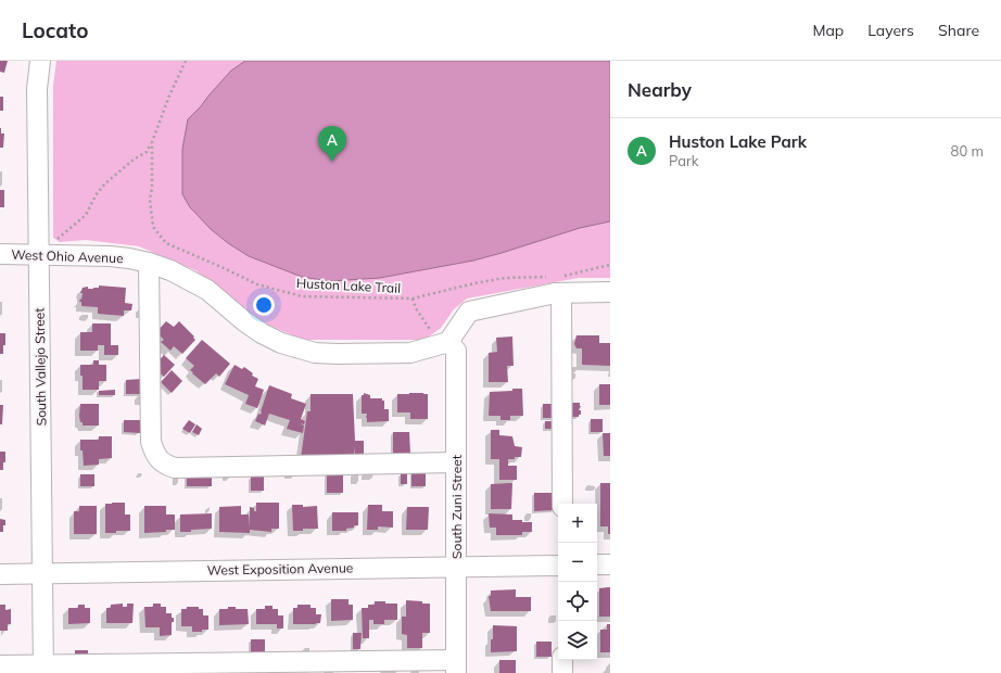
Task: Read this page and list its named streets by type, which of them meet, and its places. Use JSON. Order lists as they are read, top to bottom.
{
  "streets": {
    "street": [
      "West Ohio Avenue",
      "South Vallejo Street",
      "South Zuni Street",
      "West Exposition Avenue"
    ],
    "path": ["Huston Lake Trail"]
  },
  "crossings": [
    ["West Ohio Avenue", "Huston Lake Trail"],
    ["West Ohio Avenue", "South Vallejo Street"],
    ["West Ohio Avenue", "South Zuni Street"],
    ["Huston Lake Trail", "South Vallejo Street"],
    ["Huston Lake Trail", "South Zuni Street"],
    ["South Vallejo Street", "West Exposition Avenue"],
    ["South Zuni Street", "West Exposition Avenue"]
  ],
  "page": {
    "header": "Locato",
    "nav": ["Map", "Layers", "Share"],
    "heading": "Nearby",
    "list": [
      {
        "mark": "A",
        "name": "Huston Lake Park",
        "note": "Park",
        "value": "80 m"
      }
    ],
    "pins": "A",
    "map_buttons": ["+", "−"]
  }
}
